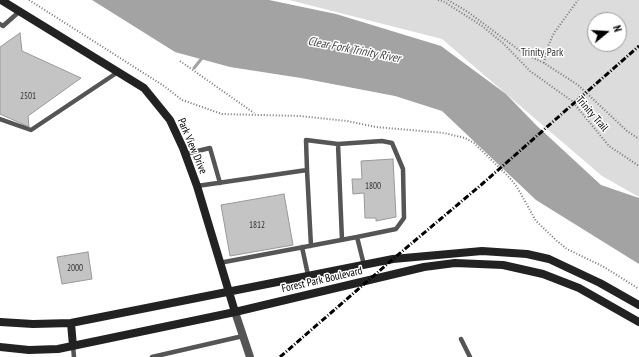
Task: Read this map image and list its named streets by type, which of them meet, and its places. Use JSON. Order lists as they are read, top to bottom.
{
  "streets": {
    "main road": ["Park View Drive", "Forest Park Boulevard"],
    "path": ["Trinity Trail"]
  },
  "crossings": [
    ["Park View Drive", "Forest Park Boulevard"]
  ],
  "water": ["Clear Fork Trinity River"],
  "parks": ["Trinity Park"],
  "house_numbers": [
    "2501",
    "1800",
    "1812",
    "2000"
  ],
  "north": "right"
}
